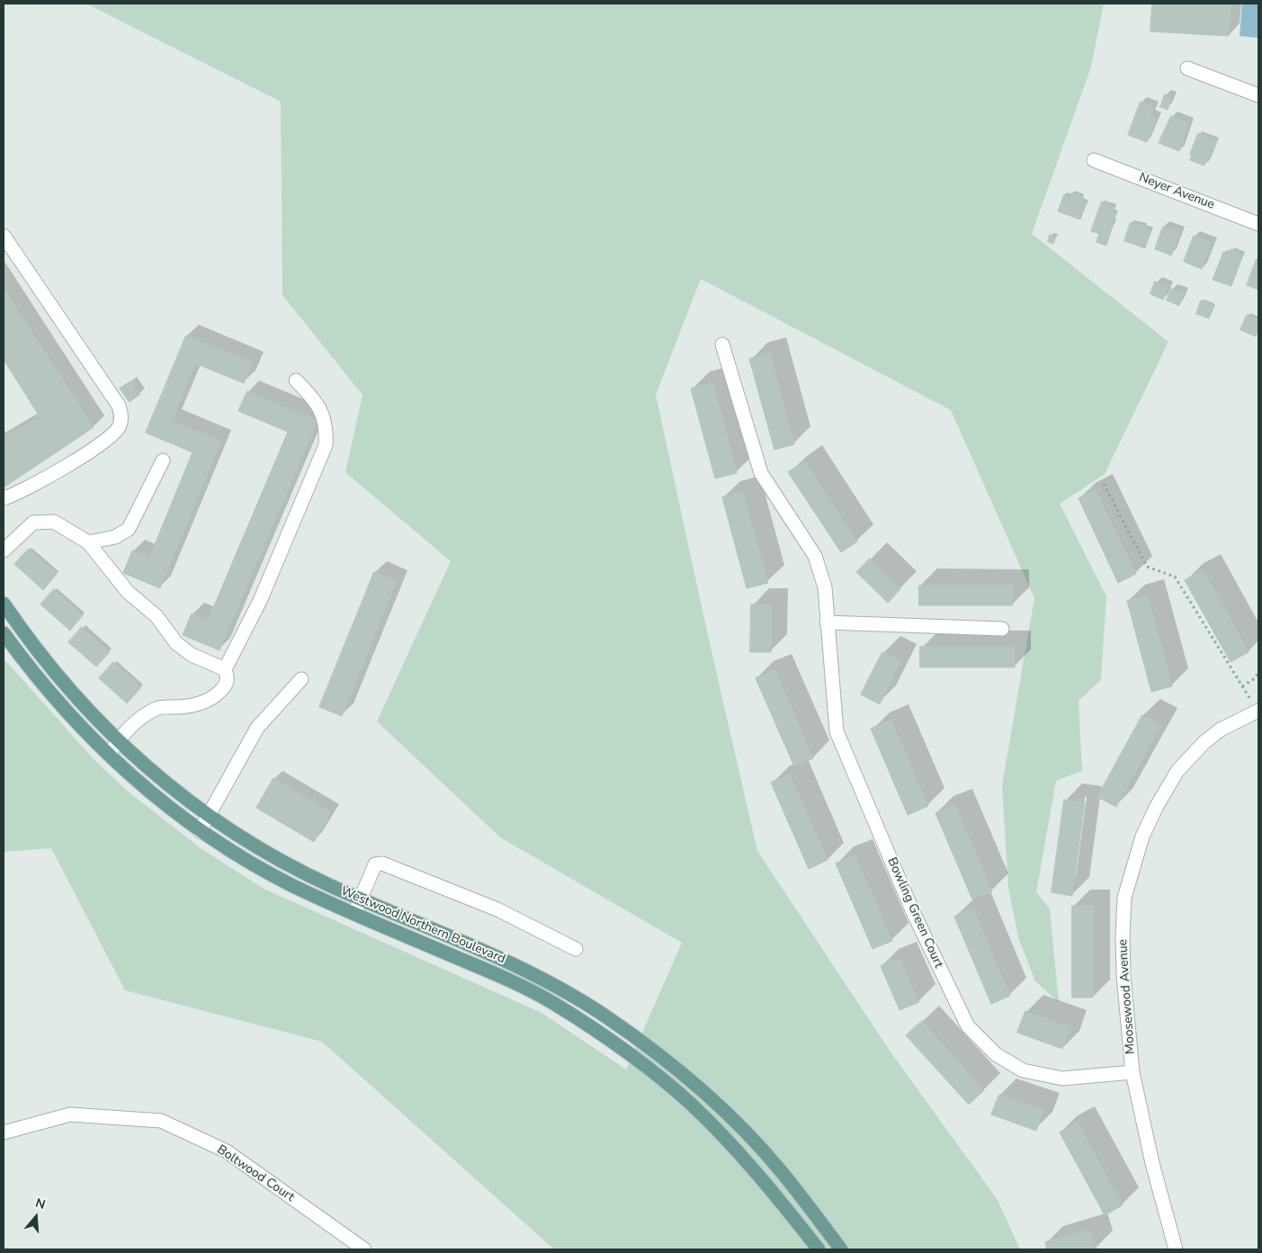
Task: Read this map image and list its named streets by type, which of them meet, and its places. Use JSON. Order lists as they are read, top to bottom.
{
  "streets": {
    "main road": ["Westwood Northern Boulevard"],
    "street": [
      "Neyer Avenue",
      "Bowling Green Court",
      "Moosewood Avenue",
      "Boltwood Court"
    ]
  },
  "crossings": [
    ["Bowling Green Court", "Moosewood Avenue"]
  ],
  "north": "top"
}
